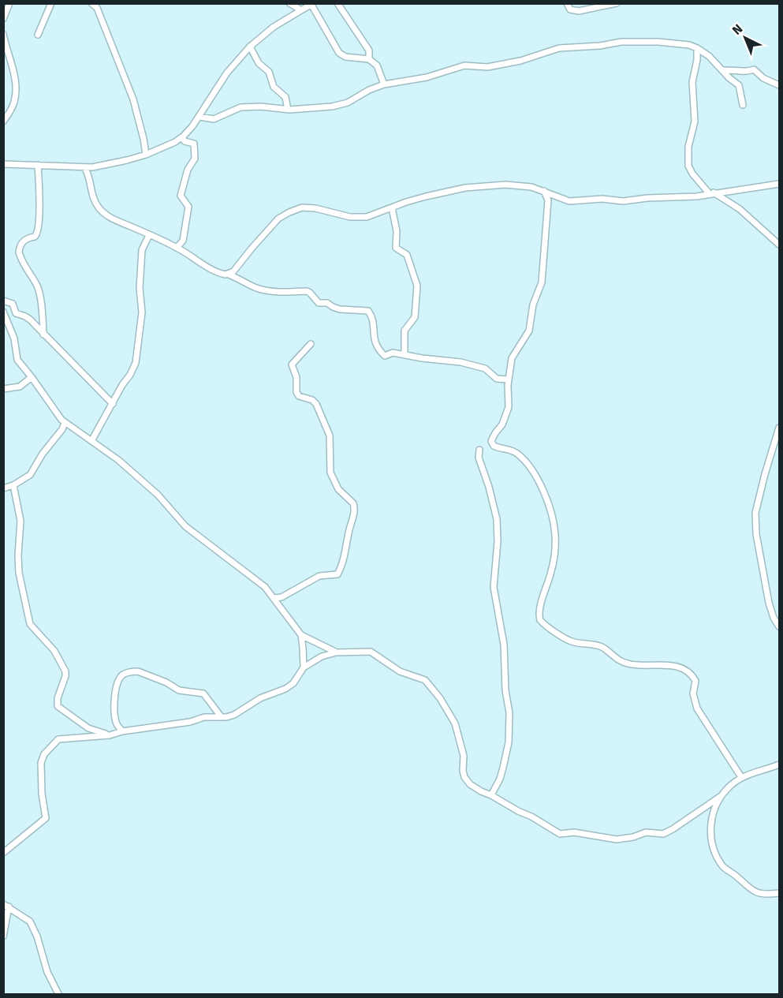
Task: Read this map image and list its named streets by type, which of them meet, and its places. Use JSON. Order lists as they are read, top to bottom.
{
  "north": "top left"
}
